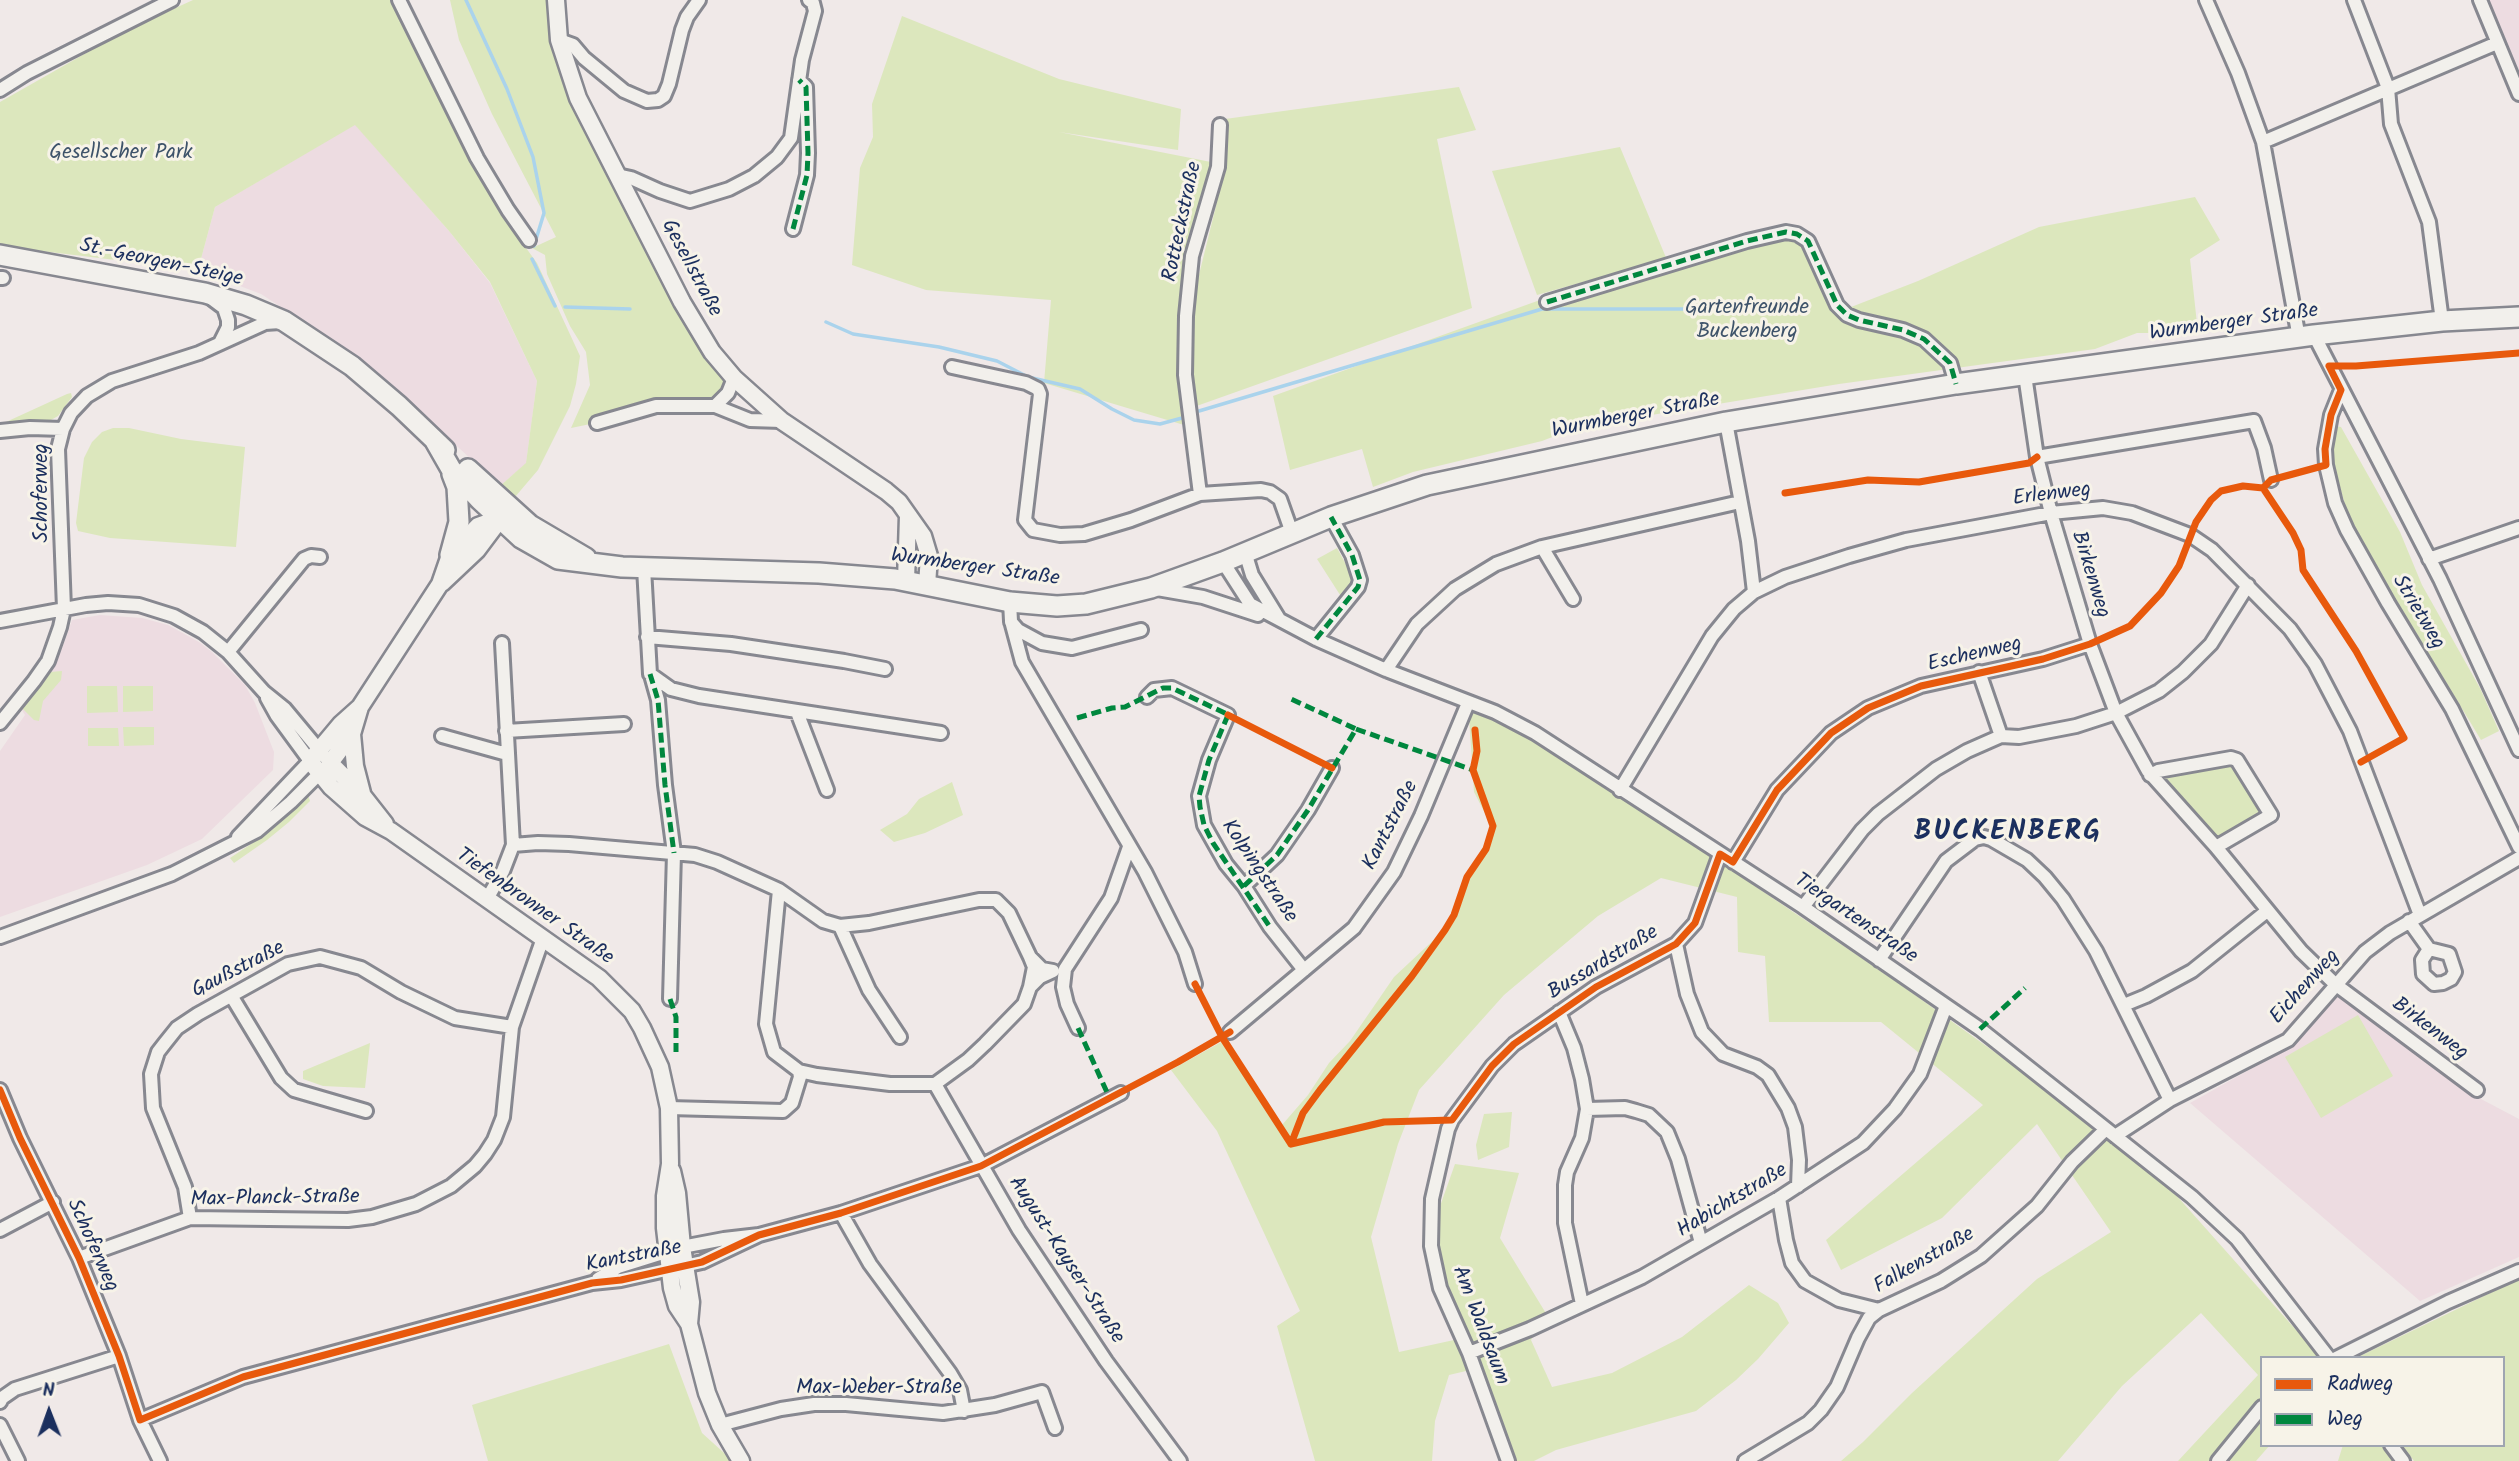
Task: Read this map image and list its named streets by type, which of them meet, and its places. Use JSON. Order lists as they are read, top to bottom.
{
  "streets": {
    "main road": ["St.-Georgen-Steige", "Wurmberger Straße"],
    "street": [
      "Rotteckstraße",
      "Gesellstraße",
      "Schoferweg",
      "Erlenweg",
      "Birkenweg",
      "Strietweg",
      "Eschenweg",
      "Kantstraße",
      "Kolpingstraße",
      "Tiefenbronner Straße",
      "Tiergartenstraße",
      "Bussardstraße",
      "Gaußstraße",
      "Eichenweg",
      "Max-Planck-Straße",
      "Habichtstraße",
      "August-Kayser-Straße",
      "Falkenstraße",
      "Am Waldsaum",
      "Max-Weber-Straße"
    ]
  },
  "crossings": [
    ["St.-Georgen-Steige", "Wurmberger Straße"],
    ["St.-Georgen-Steige", "Schoferweg"],
    ["Gesellstraße", "Wurmberger Straße"],
    ["Wurmberger Straße", "Birkenweg"],
    ["Wurmberger Straße", "Strietweg"],
    ["Wurmberger Straße", "Tiergartenstraße"],
    ["Schoferweg", "Kantstraße"],
    ["Schoferweg", "Max-Planck-Straße"],
    ["Erlenweg", "Birkenweg"],
    ["Erlenweg", "Tiergartenstraße"],
    ["Erlenweg", "Eichenweg"],
    ["Birkenweg", "Eschenweg"],
    ["Birkenweg", "Eichenweg"],
    ["Eschenweg", "Tiergartenstraße"],
    ["Kantstraße", "Kolpingstraße"],
    ["Kantstraße", "Tiefenbronner Straße"],
    ["Kantstraße", "Tiergartenstraße"],
    ["Kantstraße", "August-Kayser-Straße"],
    ["Tiefenbronner Straße", "Max-Planck-Straße"],
    ["Tiefenbronner Straße", "Max-Weber-Straße"],
    ["Tiergartenstraße", "Bussardstraße"],
    ["Tiergartenstraße", "Eichenweg"],
    ["Tiergartenstraße", "Habichtstraße"],
    ["Tiergartenstraße", "Falkenstraße"],
    ["Bussardstraße", "Am Waldsaum"],
    ["Gaußstraße", "Max-Planck-Straße"],
    ["Eichenweg", "Falkenstraße"],
    ["Habichtstraße", "Am Waldsaum"]
  ],
  "districts": ["BUCKENBERG"],
  "parks": ["Gesellscher Park", "Gartenfreunde Buckenberg"],
  "legend": ["Radweg", "Weg"],
  "north": "top"
}
